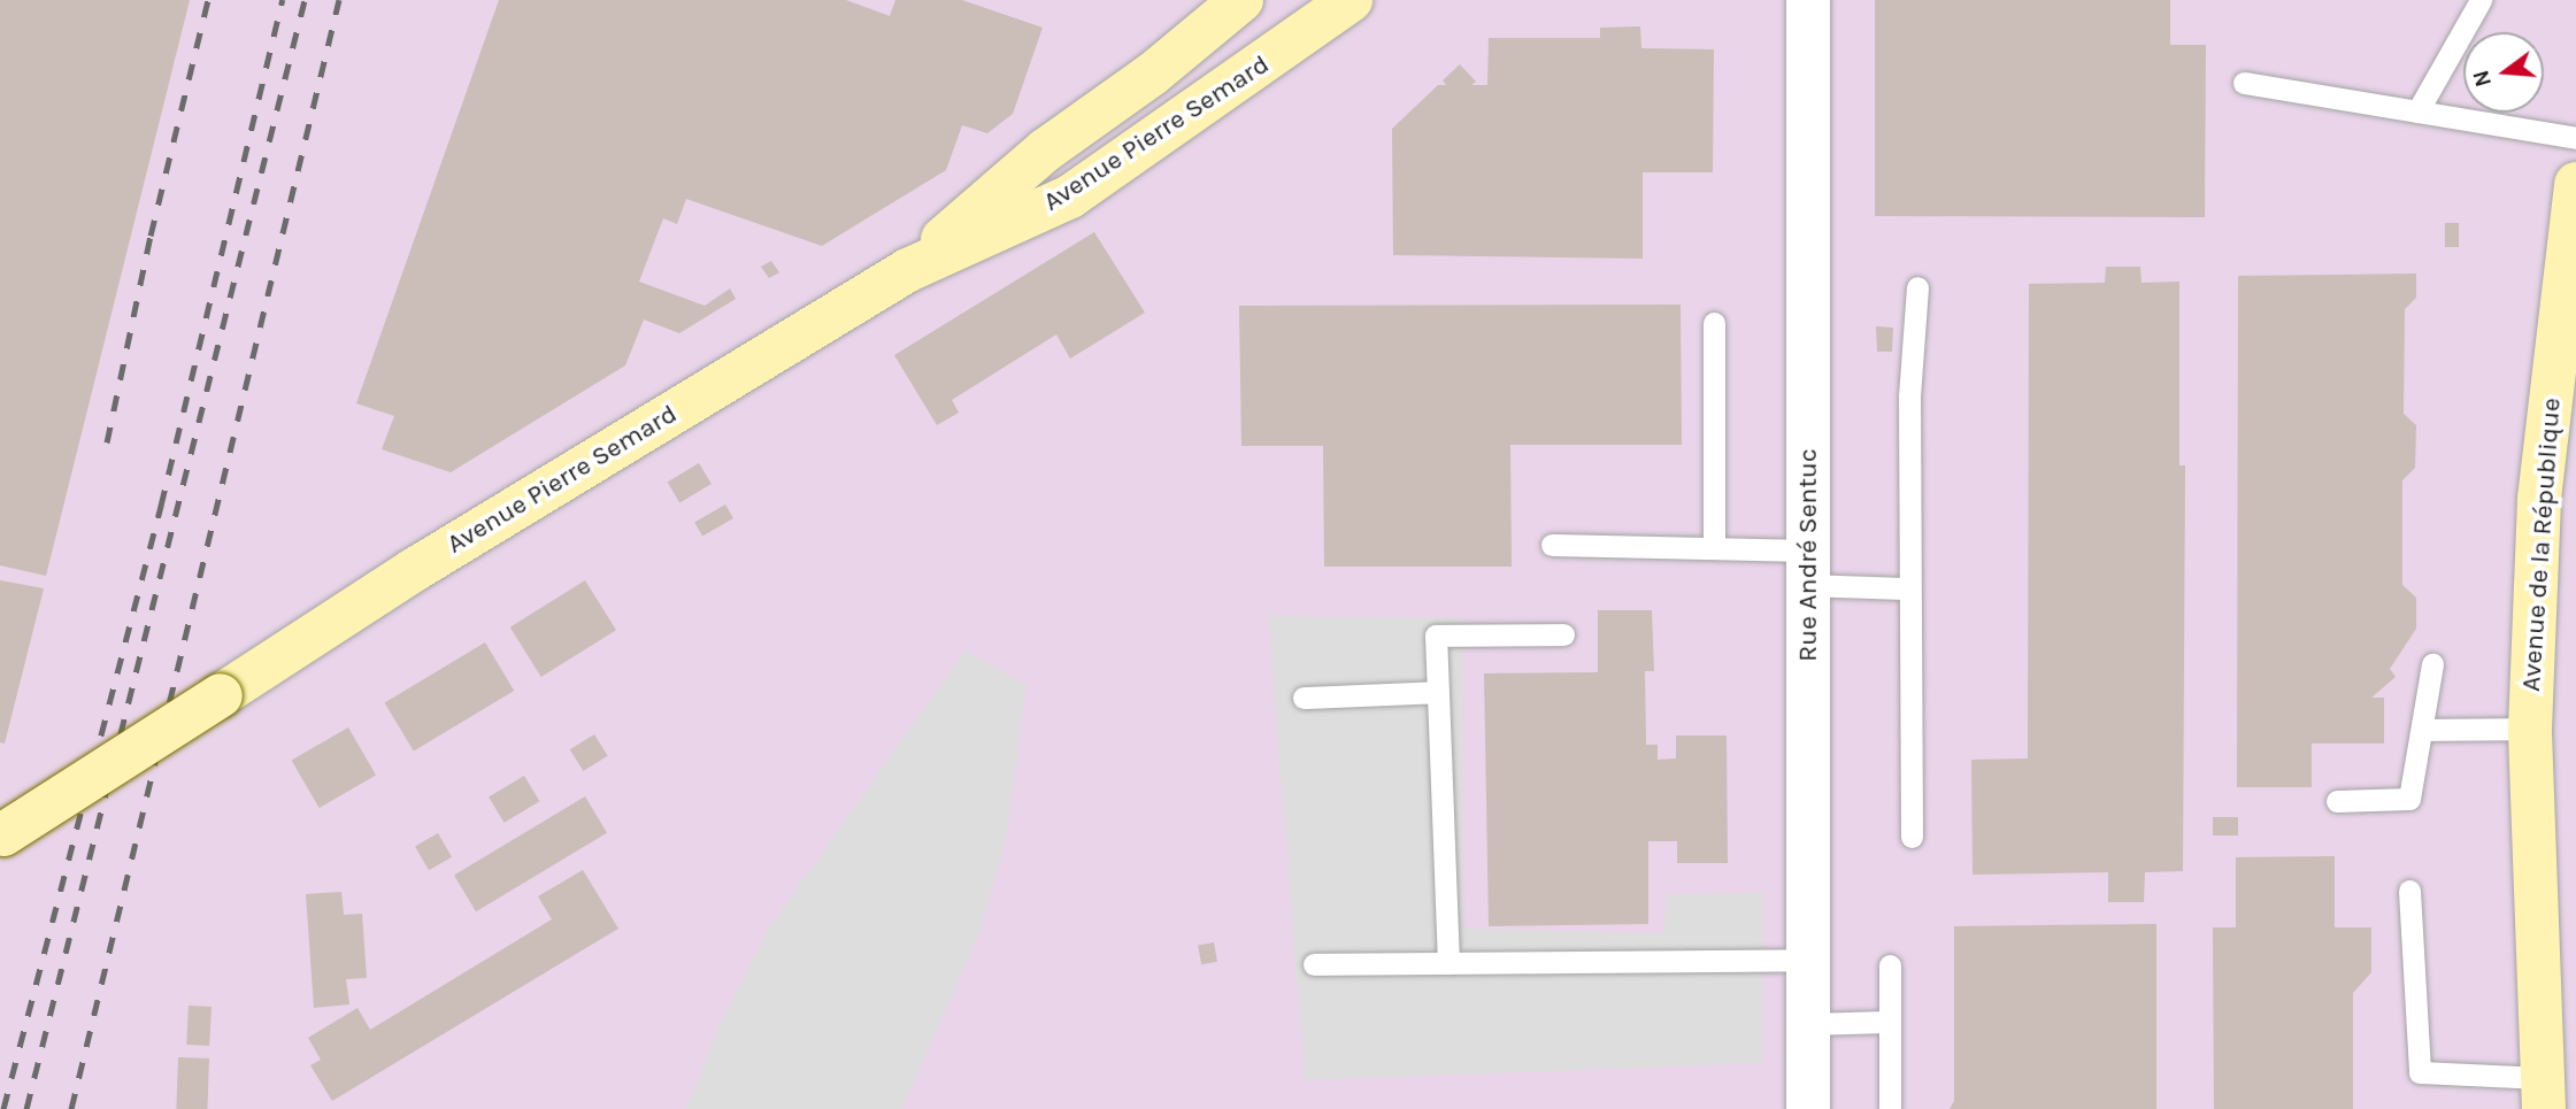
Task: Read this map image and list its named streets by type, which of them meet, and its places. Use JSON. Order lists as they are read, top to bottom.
{
  "streets": {
    "street": ["Avenue Pierre Semard", "Avenue de la République", "Rue André Sentuc"]
  },
  "north": "left"
}
